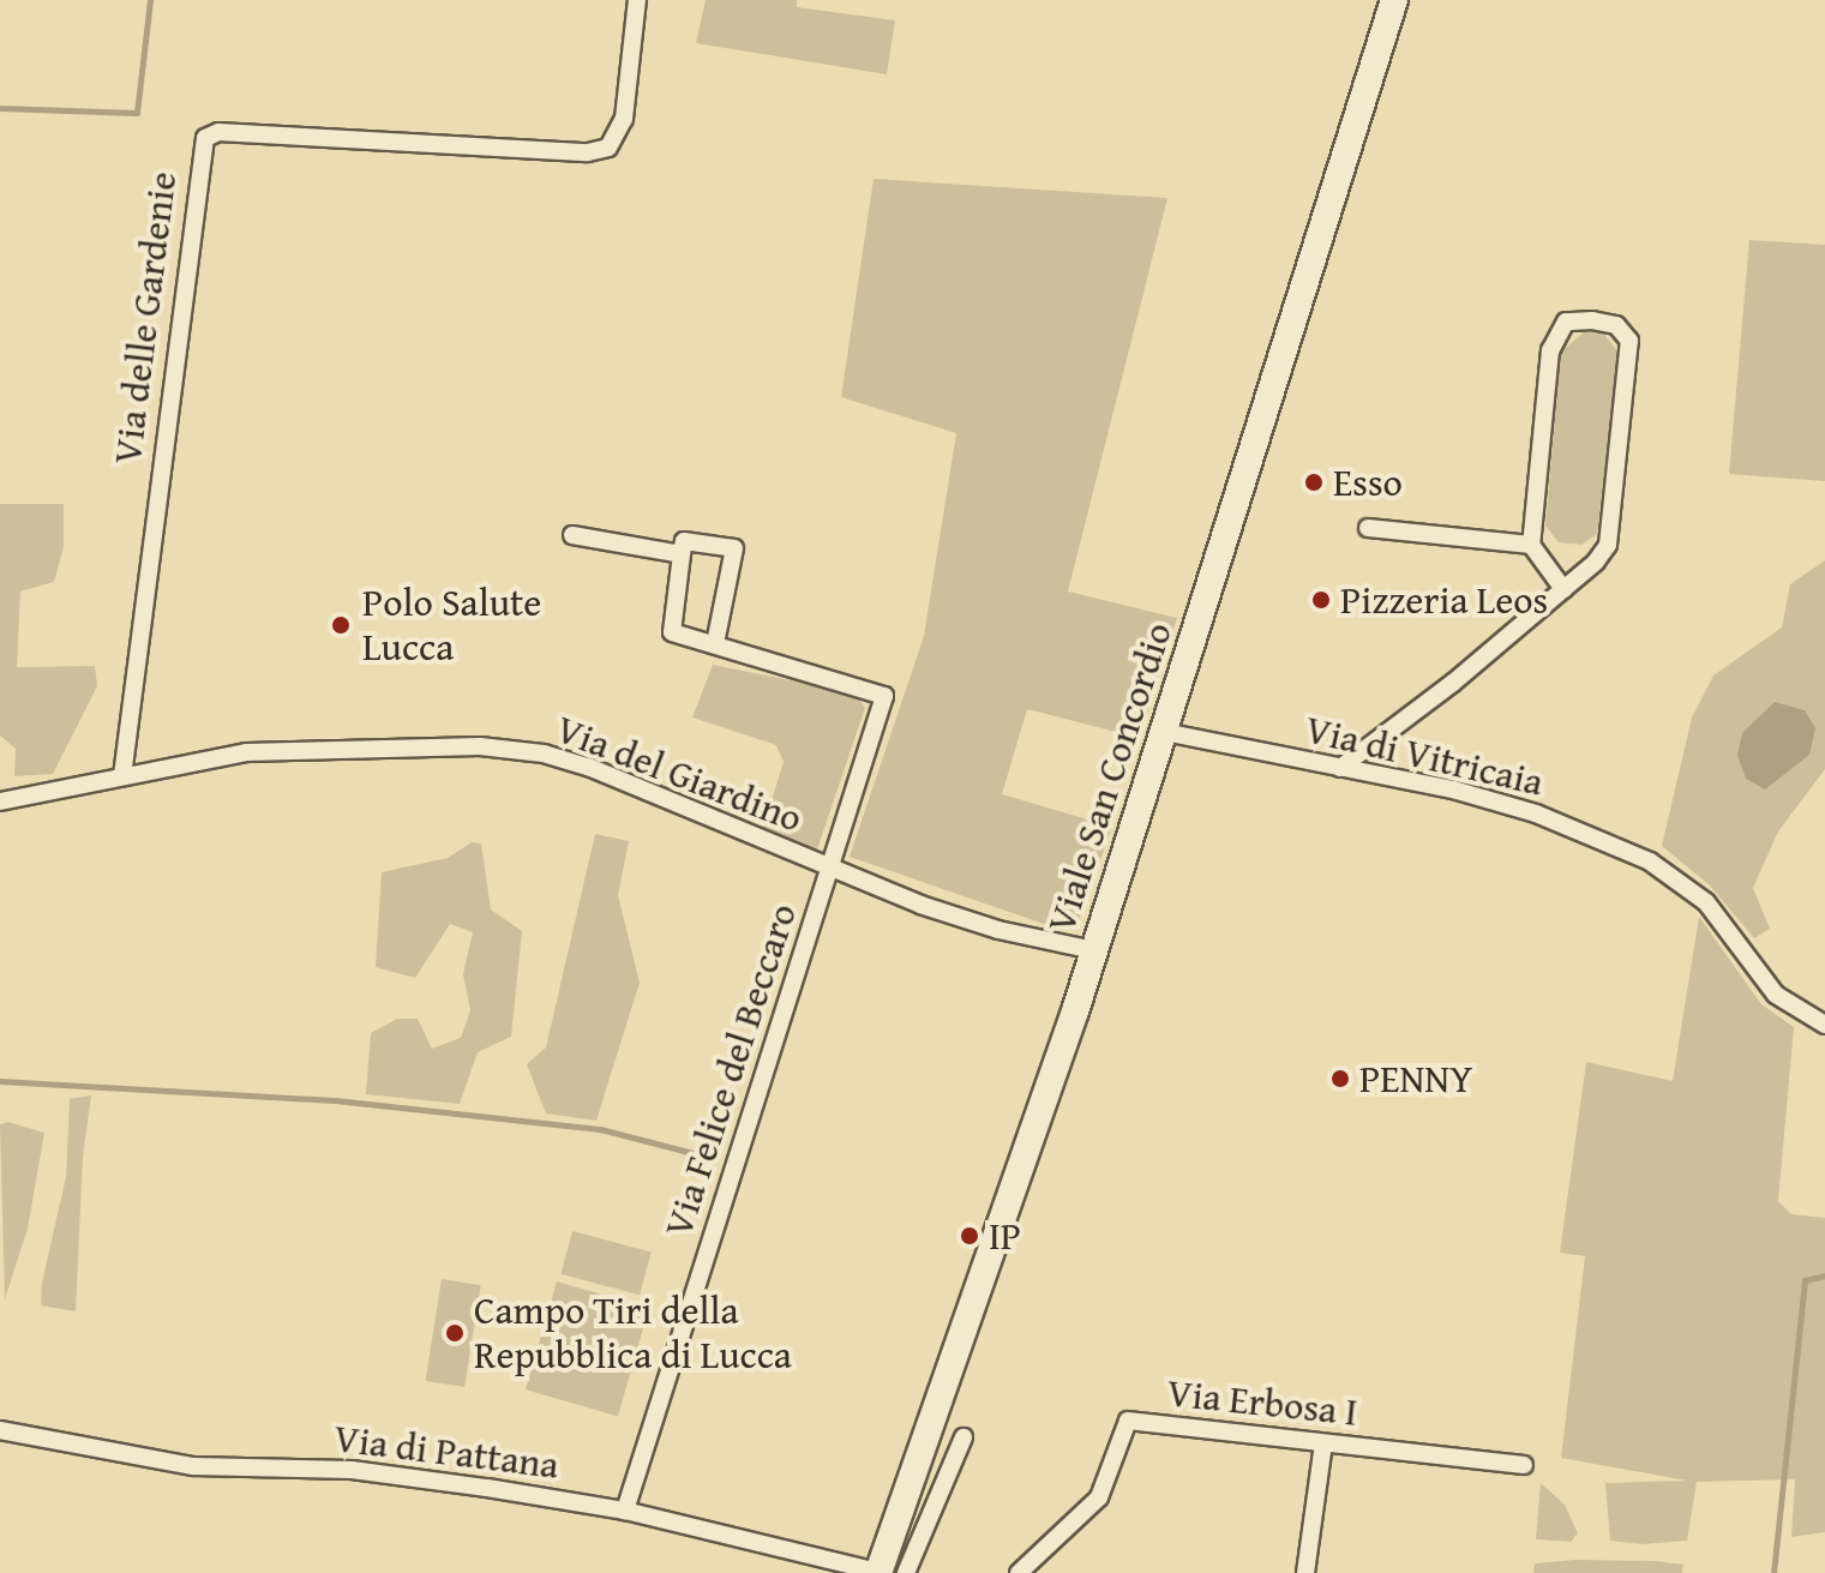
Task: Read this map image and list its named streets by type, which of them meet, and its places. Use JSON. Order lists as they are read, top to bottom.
{
  "streets": {
    "main road": ["Viale San Concordio"],
    "street": [
      "Via delle Gardenie",
      "Via di Vitricaia",
      "Via del Giardino",
      "Via Felice del Beccaro",
      "Via Erbosa I",
      "Via di Pattana"
    ]
  },
  "crossings": [
    ["Via delle Gardenie", "Via del Giardino"],
    ["Via di Vitricaia", "Viale San Concordio"],
    ["Via del Giardino", "Viale San Concordio"],
    ["Via del Giardino", "Via Felice del Beccaro"],
    ["Viale San Concordio", "Via di Pattana"],
    ["Via Felice del Beccaro", "Via di Pattana"]
  ],
  "places": [
    "Esso",
    "Pizzeria Leos",
    "Polo Salute Lucca",
    "PENNY",
    "IP",
    "Campo Tiri della Repubblica di Lucca"
  ]
}
